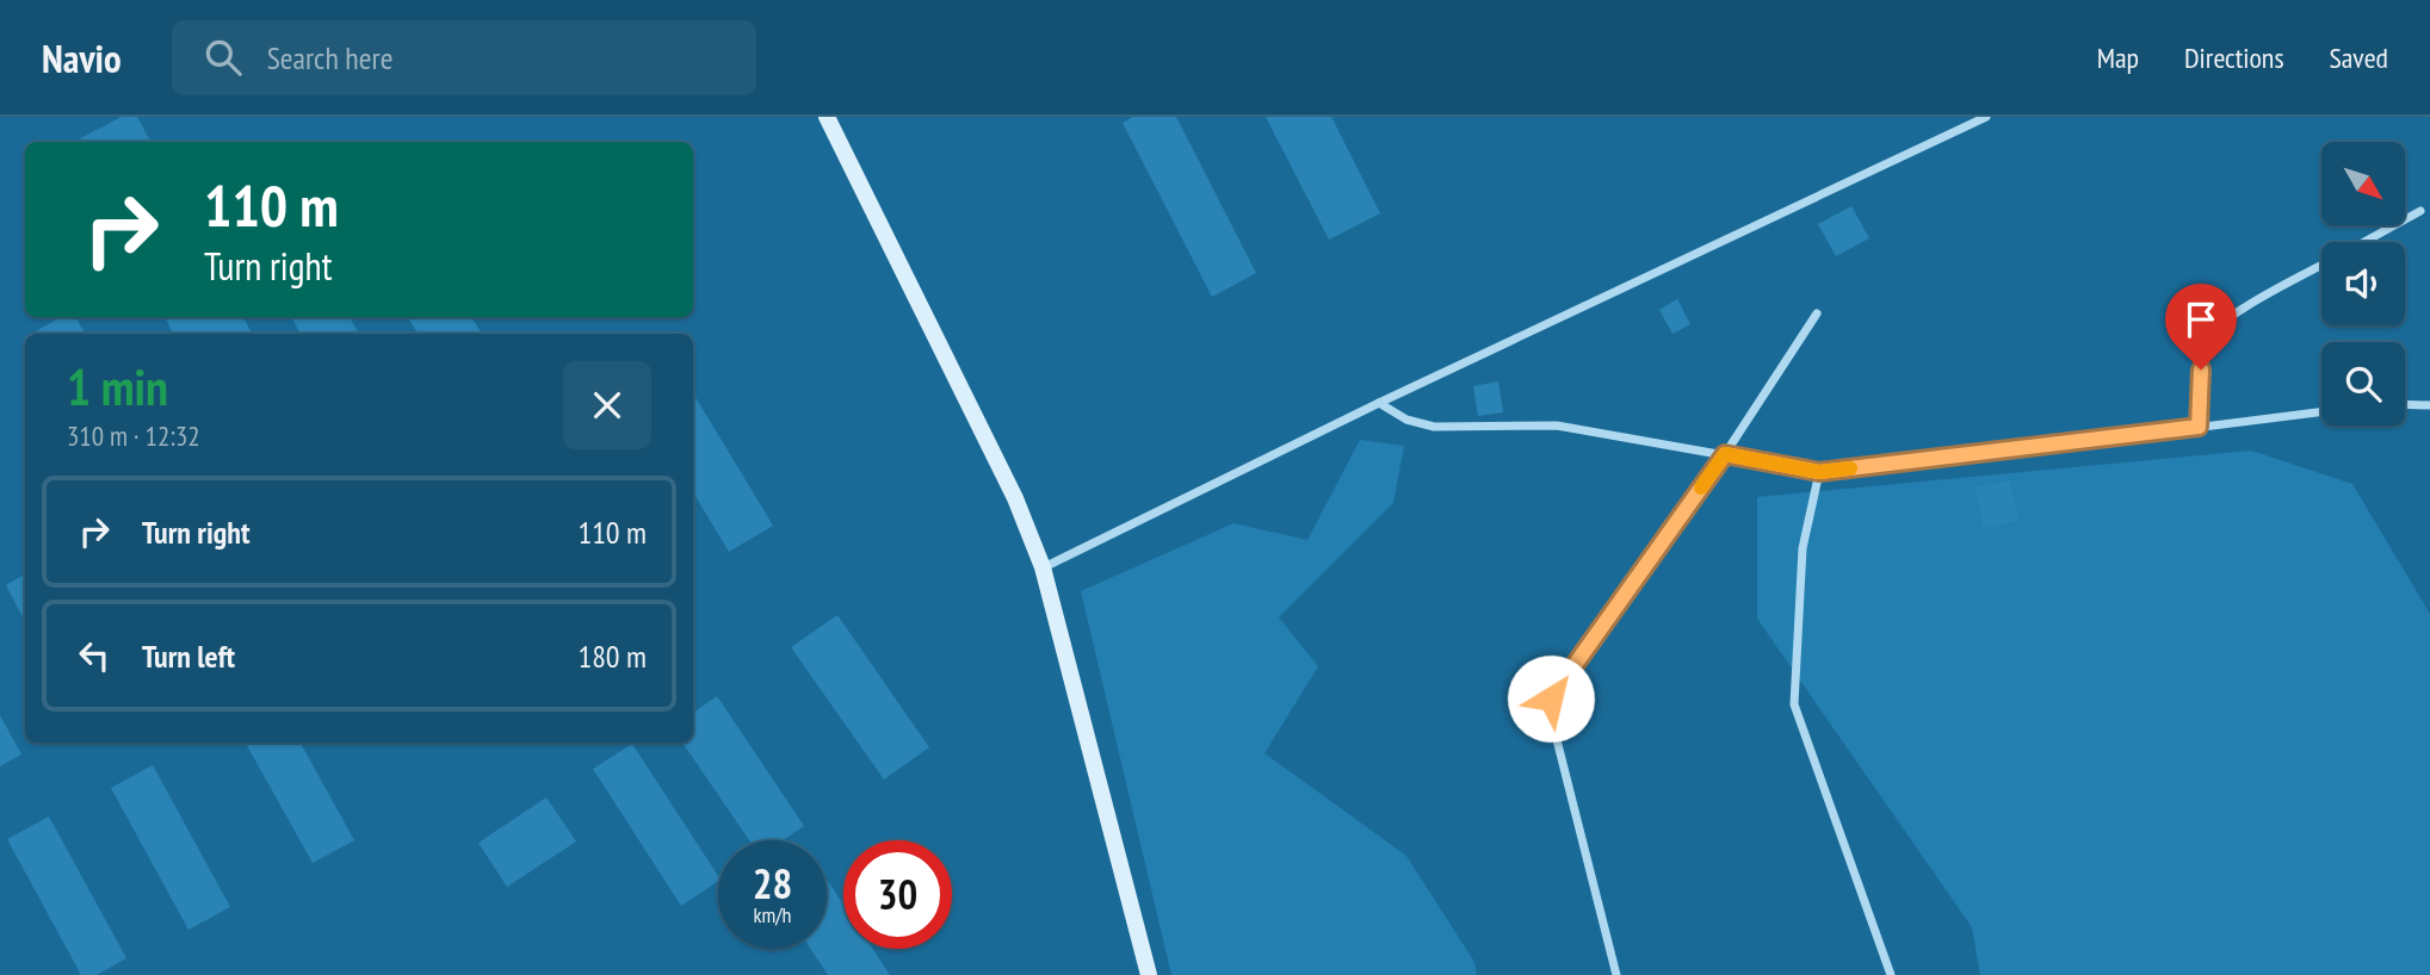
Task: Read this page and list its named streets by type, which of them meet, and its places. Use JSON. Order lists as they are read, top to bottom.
{
  "north": "bottom right",
  "page": {
    "header": "Navio",
    "search": "Search here",
    "nav": ["Map", "Directions", "Saved"],
    "turn": ["110 m", "Turn right"],
    "heading": ["1 min", "310 m · 12:32"],
    "list": [
      {
        "name": "Turn right",
        "value": "110 m"
      },
      {
        "name": "Turn left",
        "value": "180 m"
      }
    ],
    "speed": "28 km/h",
    "limit": "30"
  }
}
